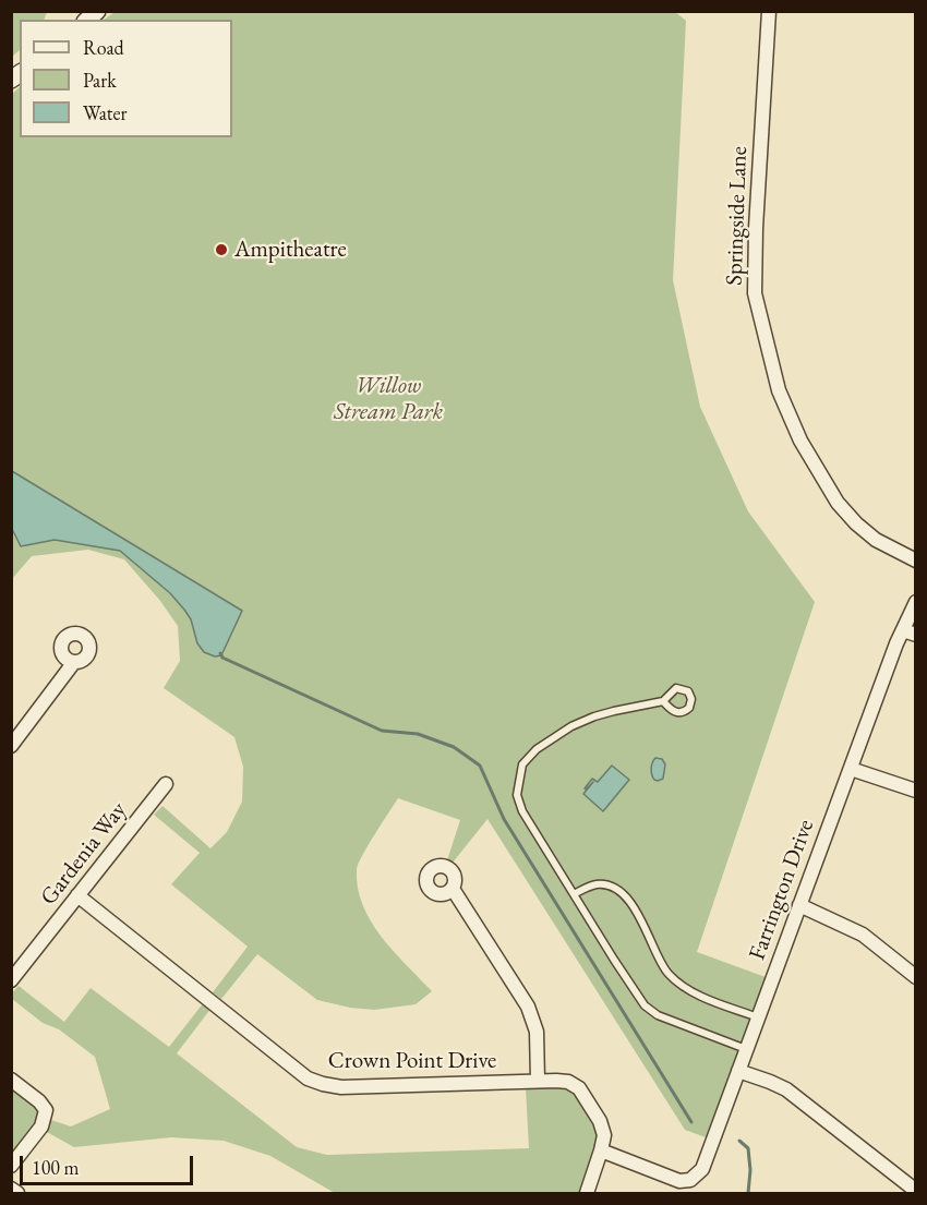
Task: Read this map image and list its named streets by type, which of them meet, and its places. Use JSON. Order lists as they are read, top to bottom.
{
  "streets": {
    "street": [
      "Springside Lane",
      "Gardenia Way",
      "Farrington Drive",
      "Crown Point Drive"
    ]
  },
  "crossings": [
    ["Gardenia Way", "Crown Point Drive"],
    ["Farrington Drive", "Crown Point Drive"]
  ],
  "parks": ["Willow Stream Park"],
  "places": ["Ampitheatre"],
  "legend": ["Road", "Park", "Water"],
  "scale_bar": "100 m"
}
